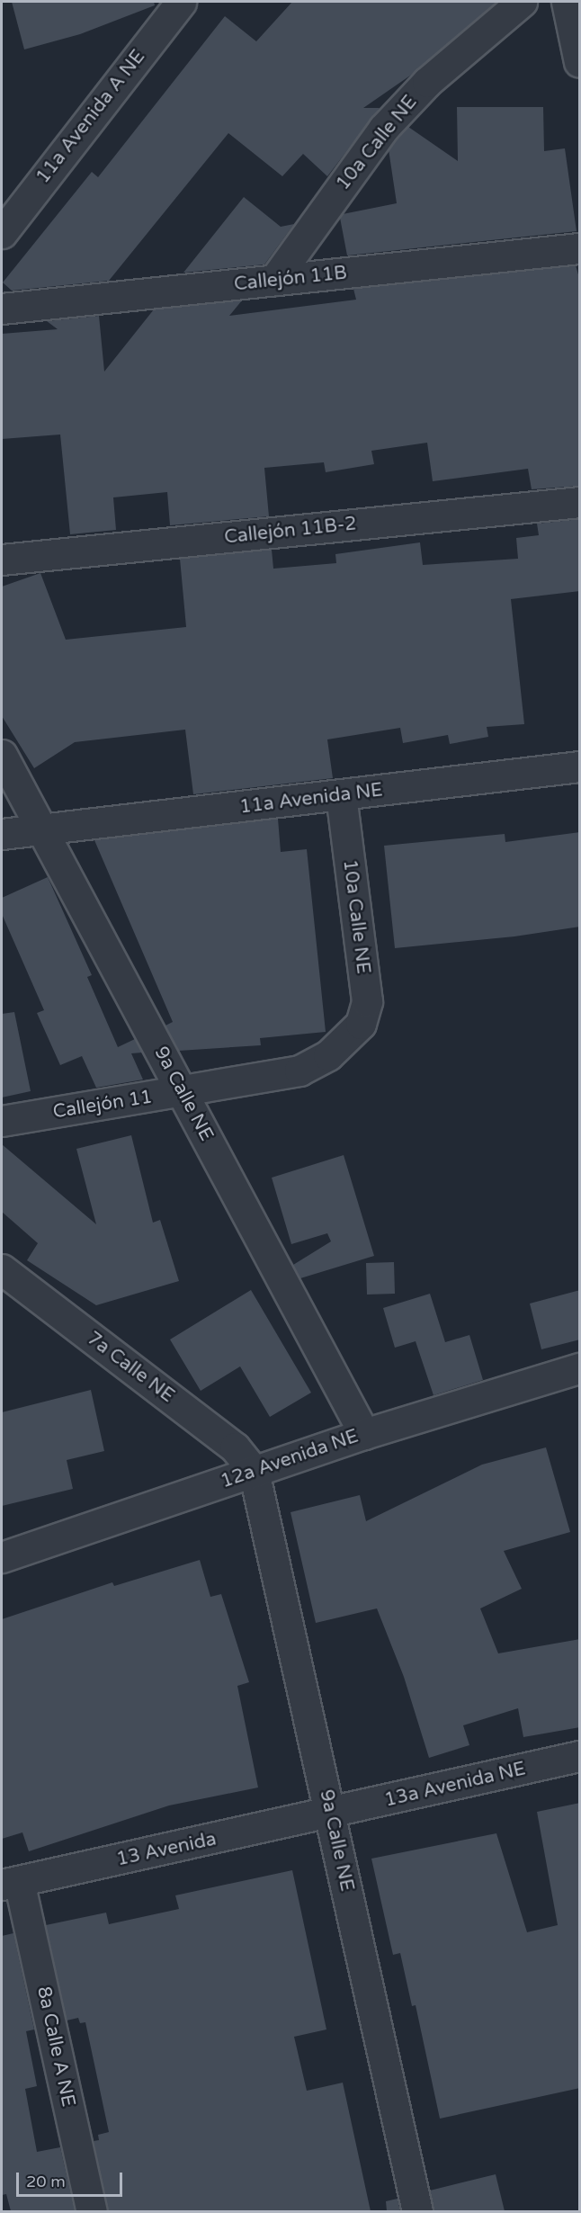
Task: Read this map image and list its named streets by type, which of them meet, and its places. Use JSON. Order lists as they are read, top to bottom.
{
  "streets": {
    "street": [
      "11a Avenida A NE",
      "10a Calle NE",
      "Callejón 11B",
      "Callejón 11B-2",
      "11a Avenida NE",
      "9a Calle NE",
      "Callejón 11",
      "7a Calle NE",
      "12a Avenida NE",
      "13a Avenida NE",
      "13 Avenida",
      "8a Calle A NE"
    ]
  },
  "crossings": [
    ["10a Calle NE", "Callejón 11B"],
    ["10a Calle NE", "11a Avenida NE"],
    ["10a Calle NE", "Callejón 11"],
    ["11a Avenida NE", "9a Calle NE"],
    ["9a Calle NE", "Callejón 11"],
    ["9a Calle NE", "7a Calle NE"],
    ["9a Calle NE", "12a Avenida NE"],
    ["9a Calle NE", "13a Avenida NE"],
    ["9a Calle NE", "13 Avenida"],
    ["7a Calle NE", "12a Avenida NE"],
    ["13a Avenida NE", "13 Avenida"],
    ["13 Avenida", "8a Calle A NE"]
  ],
  "scale_bar": "20 m"
}
